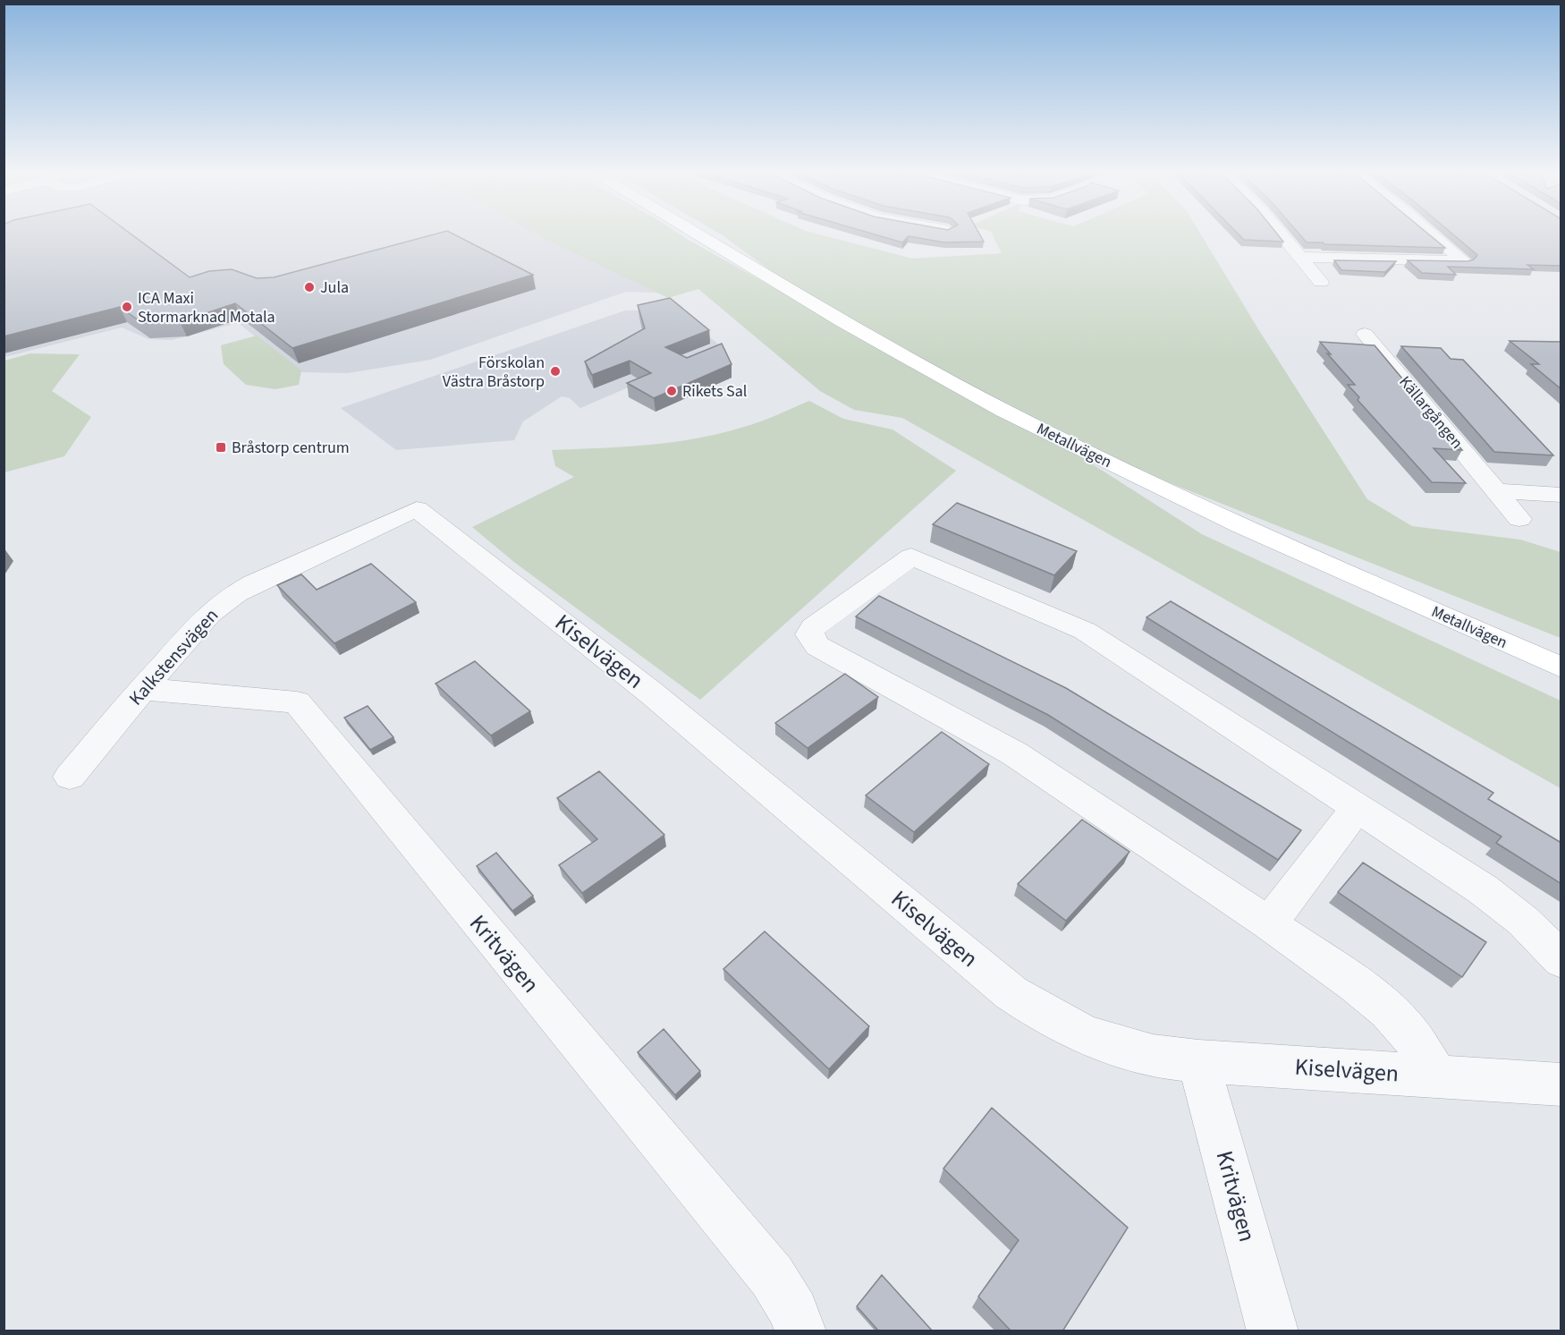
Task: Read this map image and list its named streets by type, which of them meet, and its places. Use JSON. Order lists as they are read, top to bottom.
{
  "streets": {
    "main road": ["Metallvägen"],
    "street": [
      "Källargången",
      "Kiselvägen",
      "Kalkstensvägen",
      "Kritvägen"
    ]
  },
  "crossings": [
    ["Kiselvägen", "Kalkstensvägen"],
    ["Kiselvägen", "Kritvägen"],
    ["Kalkstensvägen", "Kritvägen"]
  ],
  "places": {
    "other": [
      "Jula",
      "ICA Maxi Stormarknad Motala",
      "Förskolan Västra Bråstorp",
      "Rikets Sal"
    ],
    "transit": ["Bråstorp centrum"]
  }
}
